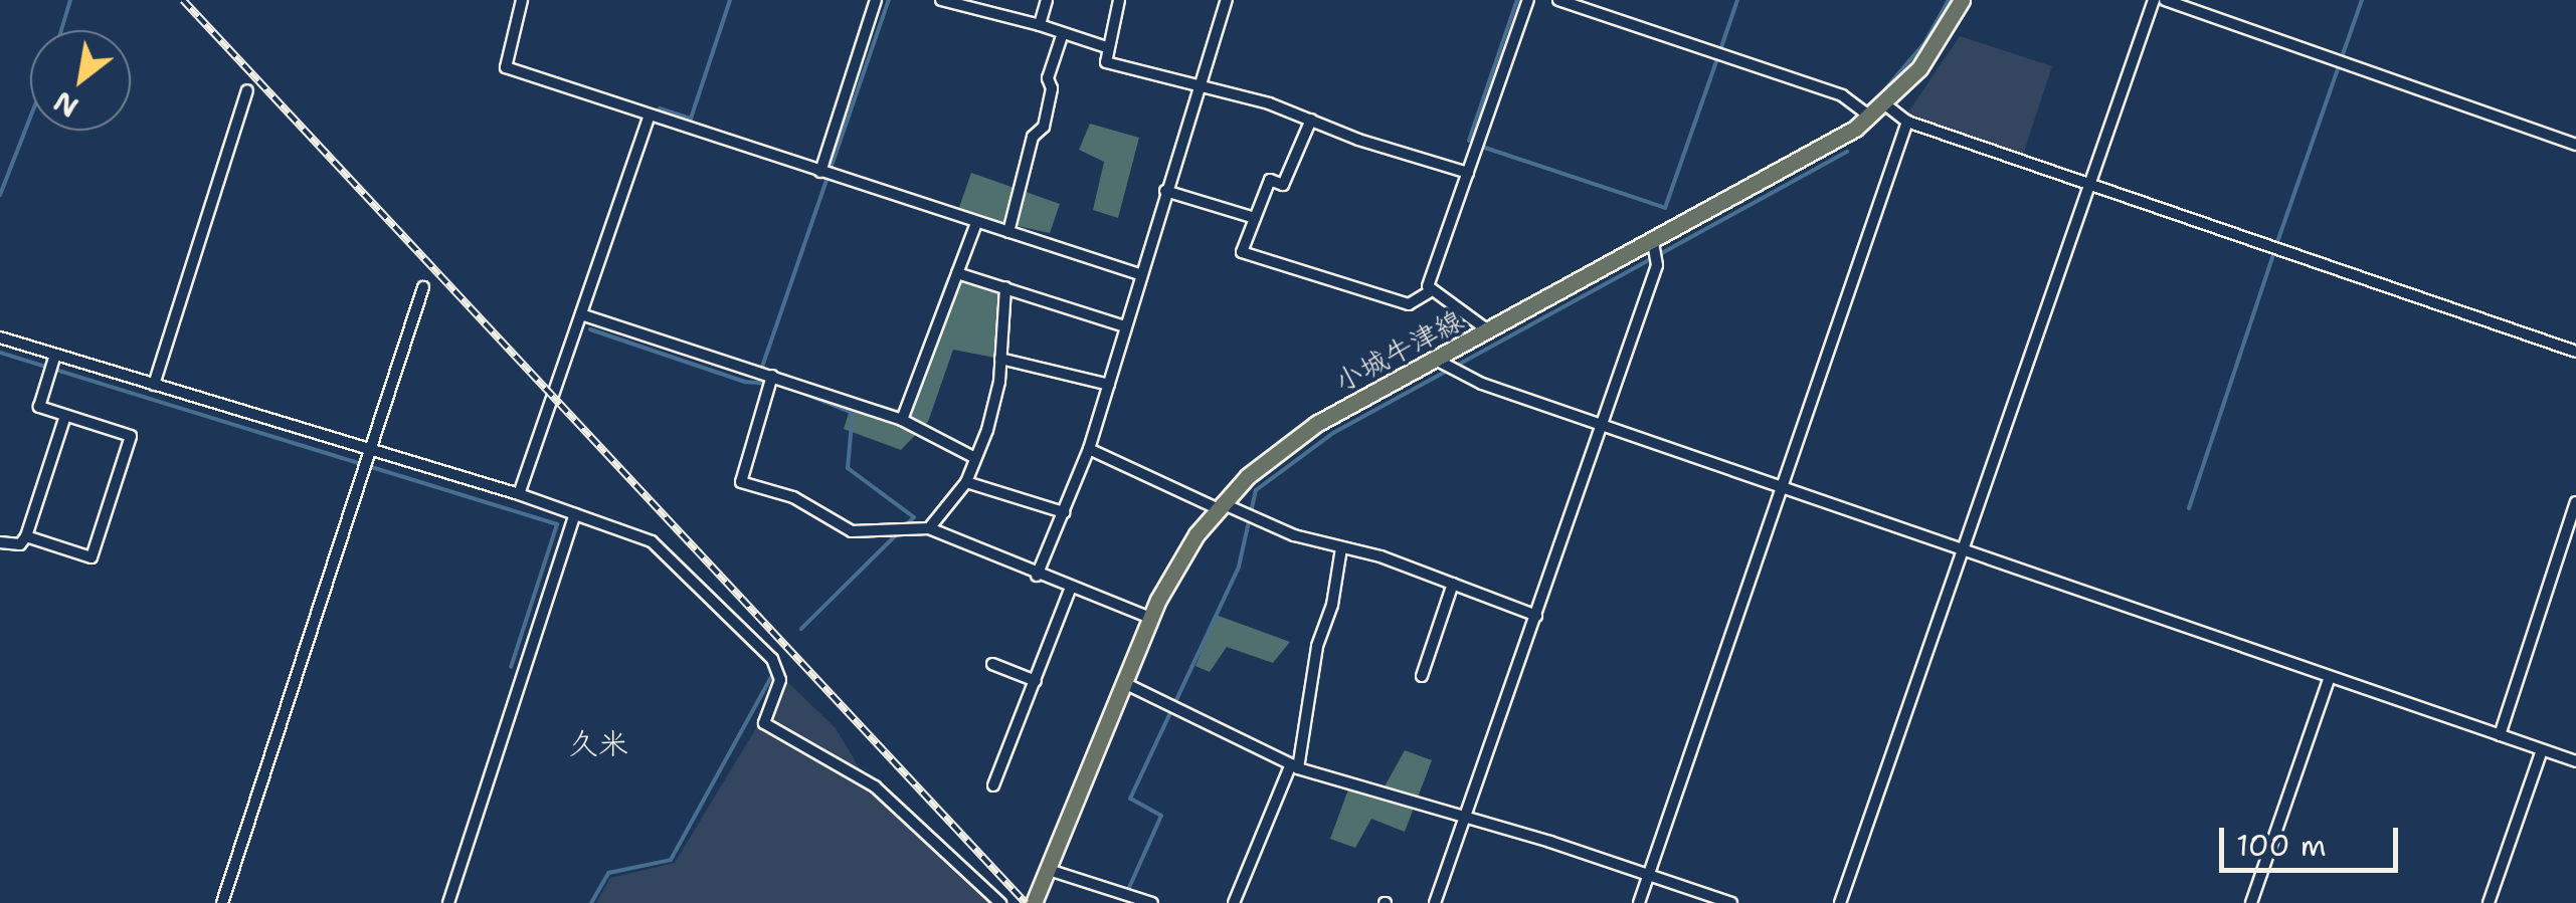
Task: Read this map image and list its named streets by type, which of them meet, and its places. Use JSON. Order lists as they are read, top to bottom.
{
  "streets": {
    "main road": ["小城牛津線"]
  },
  "districts": ["久米"],
  "scale_bar": "100 m",
  "north": "bottom left"
}
